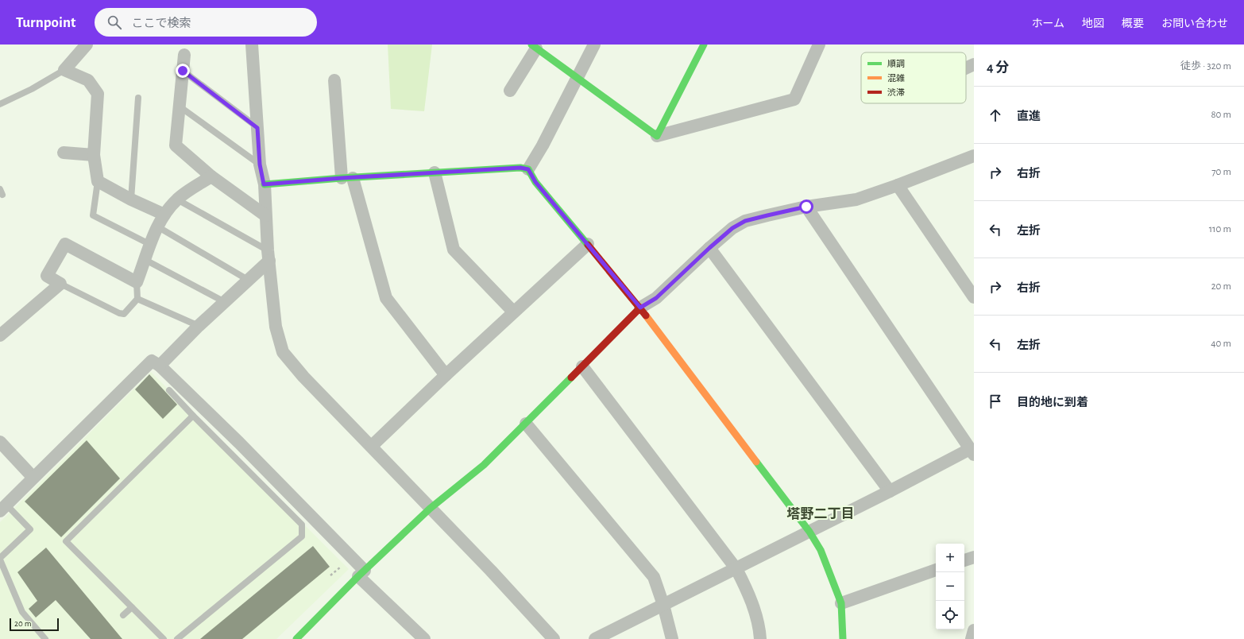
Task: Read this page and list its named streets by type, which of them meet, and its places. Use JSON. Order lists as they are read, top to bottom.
{
  "districts": ["塔野二丁目"],
  "legend": ["順調", "混雑", "渋滞"],
  "scale_bar": "20 m",
  "page": {
    "header": "Turnpoint",
    "search": "ここで検索",
    "nav": [
      "ホーム",
      "地図",
      "概要",
      "お問い合わせ"
    ],
    "heading": ["4 分", "徒歩 · 320 m"],
    "list": [
      ["直進", "80 m"],
      ["右折", "70 m"],
      ["左折", "110 m"],
      ["右折", "20 m"],
      ["左折", "40 m"],
      "目的地に到着"
    ],
    "map_buttons": ["+", "−"],
    "scale": "20 m"
  }
}
